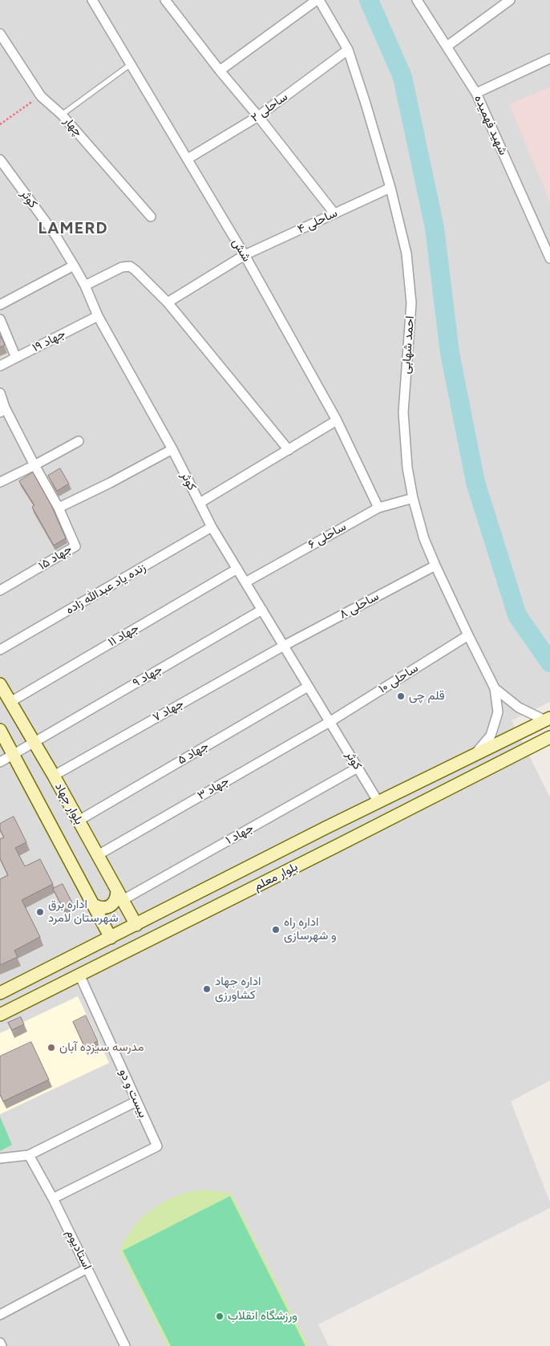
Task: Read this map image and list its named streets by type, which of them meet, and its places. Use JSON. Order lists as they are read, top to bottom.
{
  "streets": {
    "street": [
      "ساحلی ۲",
      "شهید فهمیده",
      "چهار",
      "کوثر",
      "ساحلی ۴",
      "شش",
      "جهاد ۱۹",
      "احمد شهابی",
      "ساحلی ۶",
      "جهاد ۱۵",
      "زنده یاد عبدالله زاده",
      "ساحلی ۸",
      "جهاد ۱۱",
      "جهاد ۹",
      "ساحلی ۱۰",
      "جهاد ۷",
      "جهاد ۵",
      "جهاد ۳",
      "بلوار جهاد",
      "جهاد ۱",
      "بلوار معلم",
      "بیست و دو",
      "استادیوم"
    ]
  },
  "crossings": [
    ["ساحلی ۲", "شش"],
    ["ساحلی ۲", "احمد شهابی"],
    ["کوثر", "جهاد ۱۹"],
    ["کوثر", "ساحلی ۶"],
    ["کوثر", "زنده یاد عبدالله زاده"],
    ["کوثر", "ساحلی ۸"],
    ["کوثر", "جهاد ۱۱"],
    ["کوثر", "جهاد ۹"],
    ["کوثر", "ساحلی ۱۰"],
    ["کوثر", "جهاد ۷"],
    ["کوثر", "جهاد ۵"],
    ["کوثر", "جهاد ۳"],
    ["کوثر", "جهاد ۱"],
    ["کوثر", "بلوار معلم"],
    ["ساحلی ۴", "شش"],
    ["ساحلی ۴", "احمد شهابی"],
    ["شش", "ساحلی ۶"],
    ["احمد شهابی", "ساحلی ۶"],
    ["احمد شهابی", "ساحلی ۸"],
    ["احمد شهابی", "ساحلی ۱۰"],
    ["احمد شهابی", "بلوار معلم"],
    ["ساحلی ۸", "جهاد ۷"],
    ["جهاد ۱۱", "بلوار جهاد"],
    ["جهاد ۹", "بلوار جهاد"],
    ["ساحلی ۱۰", "جهاد ۳"],
    ["جهاد ۷", "بلوار جهاد"],
    ["جهاد ۵", "بلوار جهاد"],
    ["جهاد ۳", "بلوار جهاد"],
    ["بلوار جهاد", "جهاد ۱"],
    ["بلوار جهاد", "بلوار معلم"],
    ["بلوار معلم", "بیست و دو"],
    ["بیست و دو", "استادیوم"]
  ],
  "districts": ["LAMERD"],
  "places": [
    "قلم چی",
    "اداره برق شهرستان لامرد",
    "اداره راه و شهرسازی",
    "اداره جهاد کشاورزی",
    "مدرسه سیزده آبان",
    "ورزشگاه انقلاب"
  ]
}
